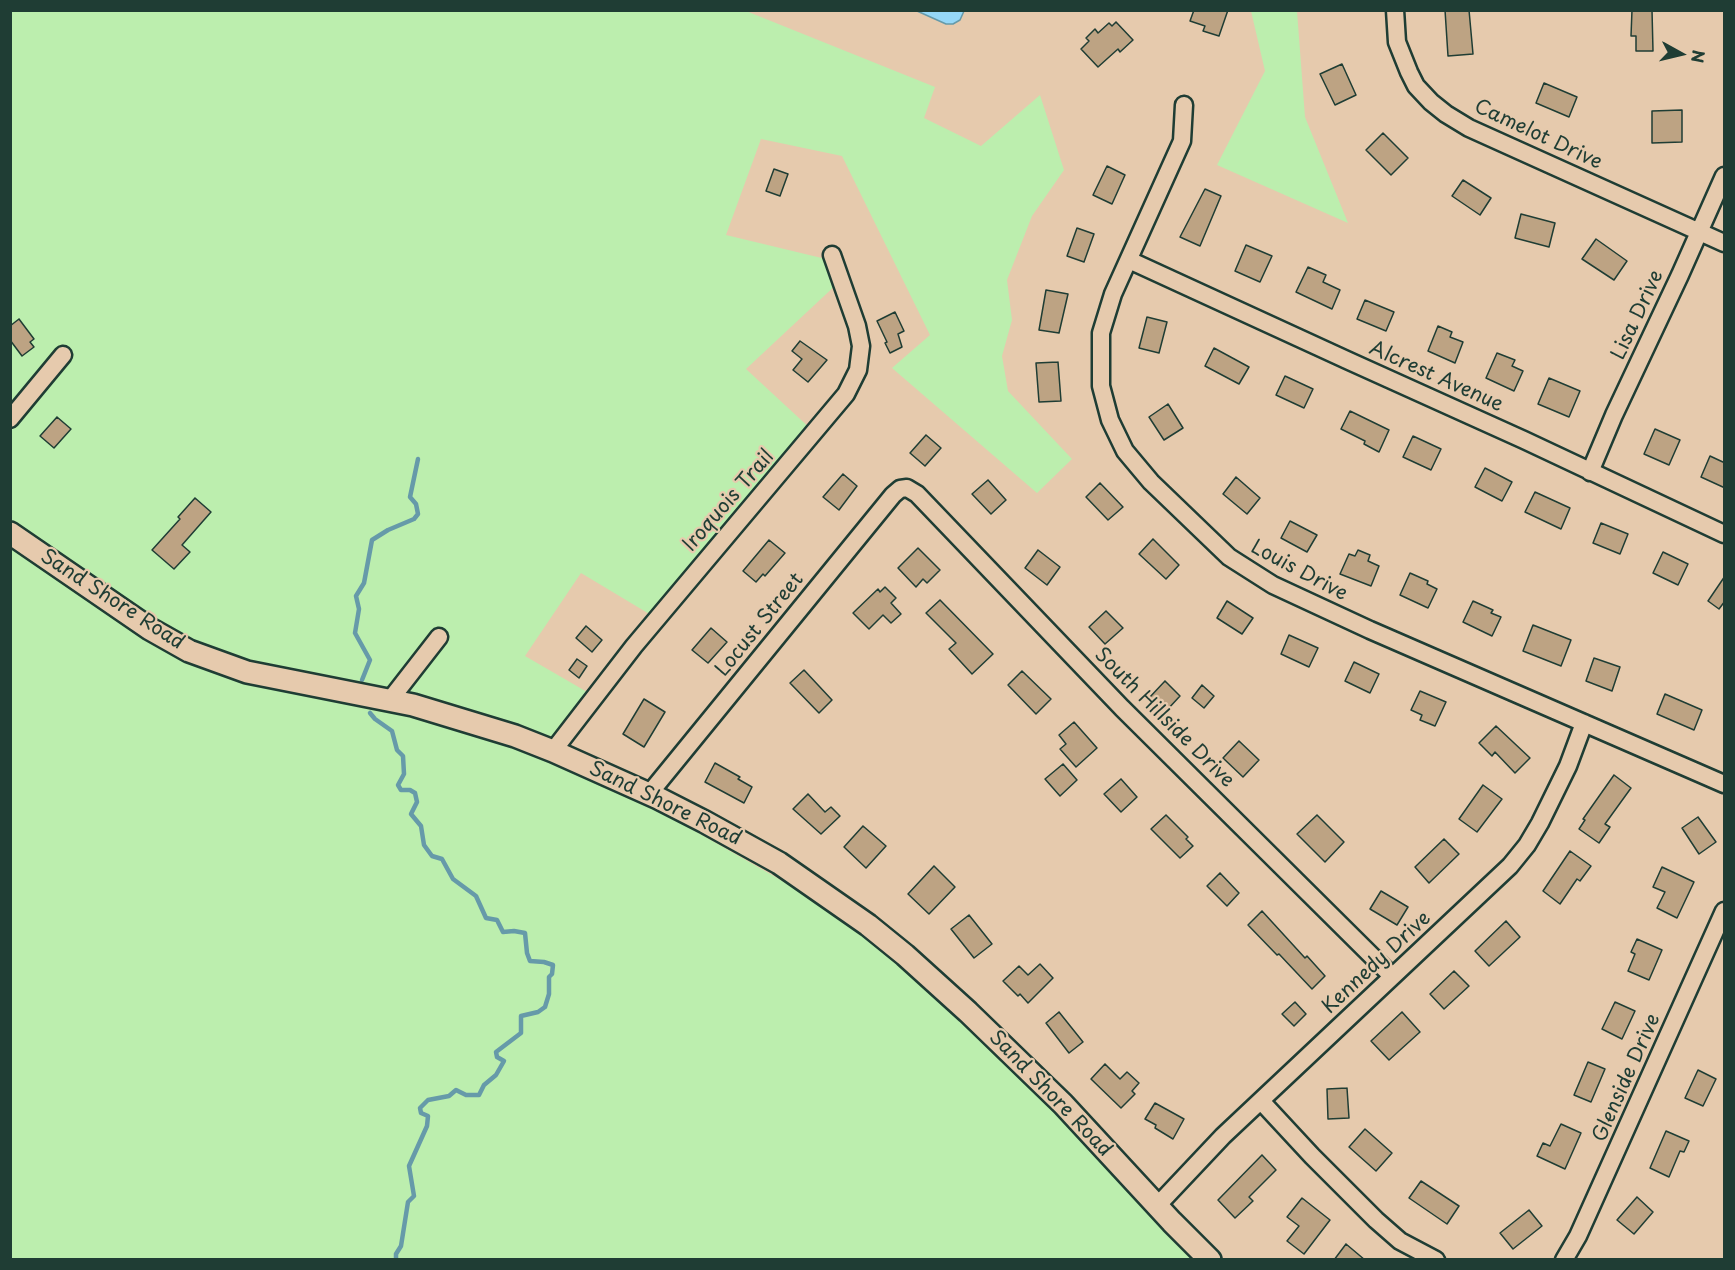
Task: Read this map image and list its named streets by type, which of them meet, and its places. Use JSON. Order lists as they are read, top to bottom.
{
  "streets": {
    "street": [
      "Camelot Drive",
      "Lisa Drive",
      "Alcrest Avenue",
      "Iroquois Trail",
      "Louis Drive",
      "Sand Shore Road",
      "Locust Street",
      "South Hillside Drive",
      "Kennedy Drive",
      "Glenside Drive"
    ]
  },
  "crossings": [
    ["Camelot Drive", "Lisa Drive"],
    ["Lisa Drive", "Alcrest Avenue"],
    ["Alcrest Avenue", "Louis Drive"],
    ["Iroquois Trail", "Sand Shore Road"],
    ["Louis Drive", "Kennedy Drive"],
    ["Sand Shore Road", "Locust Street"],
    ["Sand Shore Road", "Kennedy Drive"],
    ["Locust Street", "South Hillside Drive"],
    ["South Hillside Drive", "Kennedy Drive"]
  ],
  "north": "right"
}
